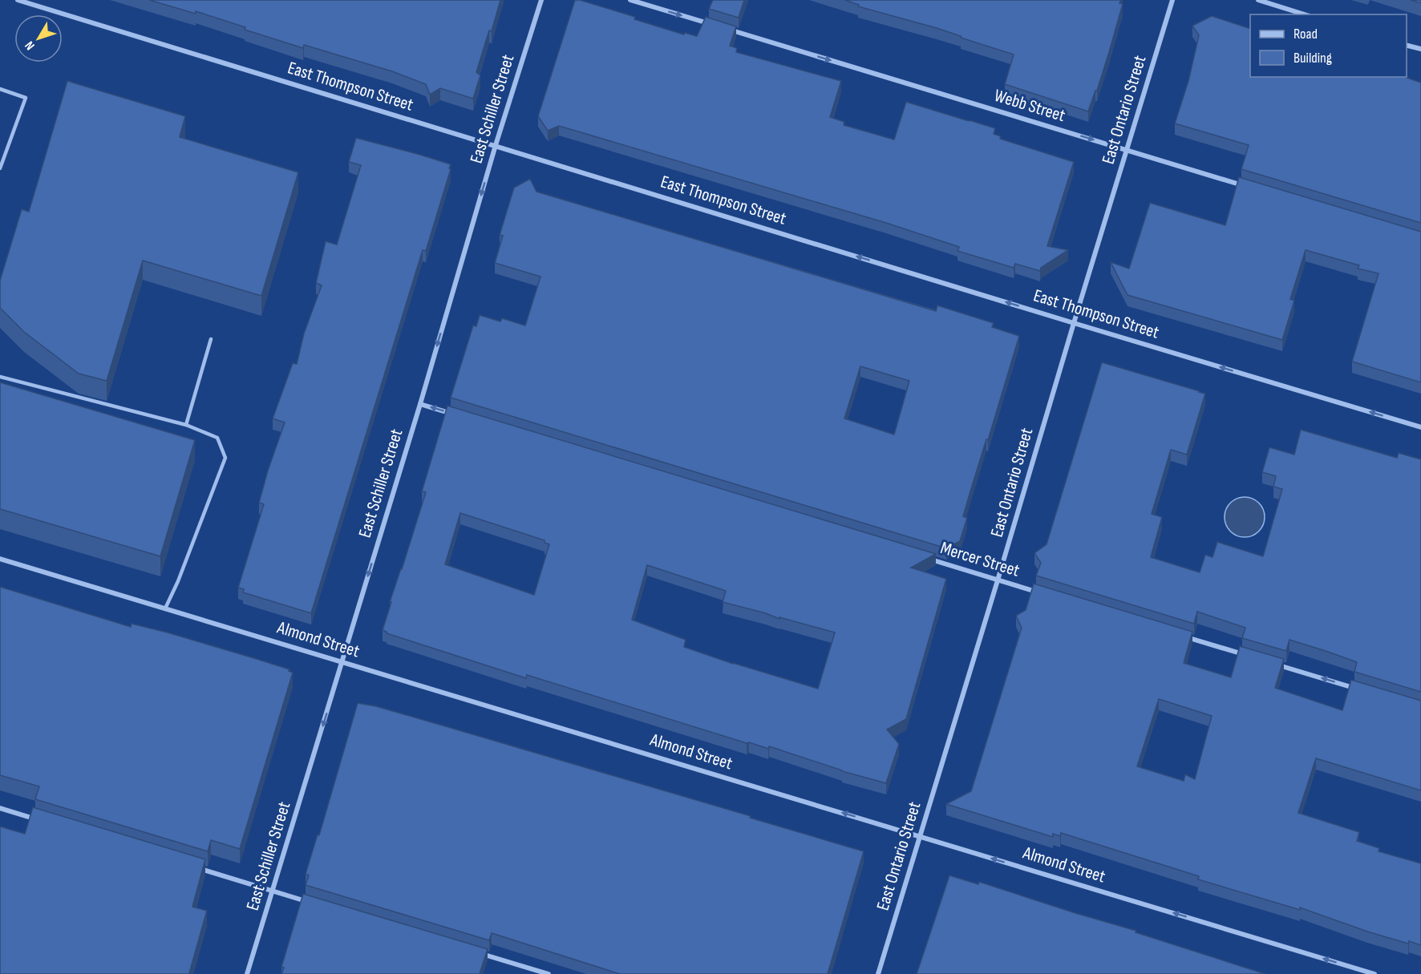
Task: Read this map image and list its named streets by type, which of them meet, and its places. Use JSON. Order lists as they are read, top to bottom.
{
  "streets": {
    "street": [
      "East Thompson Street",
      "Webb Street",
      "East Schiller Street",
      "East Ontario Street",
      "Mercer Street",
      "Almond Street"
    ]
  },
  "crossings": [
    ["East Thompson Street", "East Schiller Street"],
    ["East Thompson Street", "East Ontario Street"],
    ["Webb Street", "East Ontario Street"],
    ["East Schiller Street", "Almond Street"],
    ["East Ontario Street", "Mercer Street"],
    ["East Ontario Street", "Almond Street"]
  ],
  "one_way": [
    "East Thompson Street",
    "Webb Street",
    "East Schiller Street",
    "Almond Street"
  ],
  "legend": ["Road", "Building"],
  "north": "bottom left"
}
